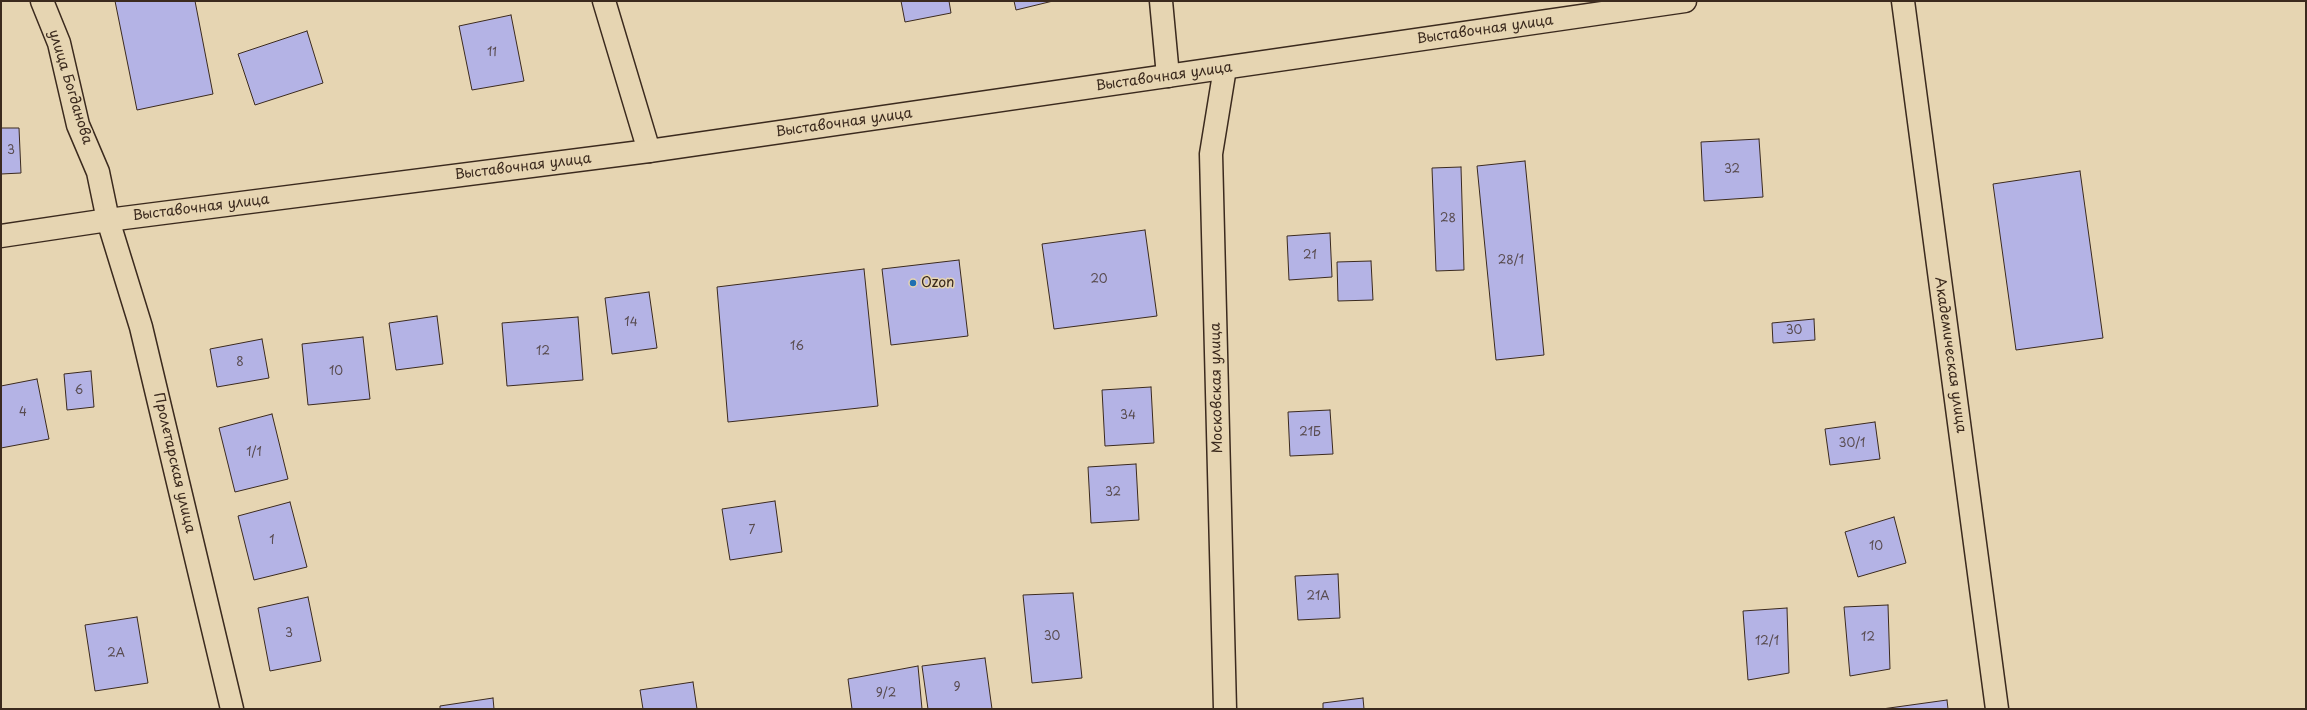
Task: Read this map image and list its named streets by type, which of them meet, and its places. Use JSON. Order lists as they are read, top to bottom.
{
  "streets": {
    "street": [
      "Выставочная улица",
      "улица Богданова",
      "Академическая улица",
      "Московская улица",
      "Пролетарская улица"
    ]
  },
  "crossings": [
    ["Выставочная улица", "улица Богданова"],
    ["Выставочная улица", "Московская улица"],
    ["Выставочная улица", "Пролетарская улица"],
    ["улица Богданова", "Пролетарская улица"]
  ],
  "places": ["Ozon"],
  "house_numbers": [
    "11",
    "3",
    "32",
    "28",
    "21",
    "28/1",
    "20",
    "14",
    "30",
    "16",
    "12",
    "8",
    "10",
    "6",
    "4",
    "34",
    "21Б",
    "30/1",
    "1/1",
    "32",
    "7",
    "1",
    "10",
    "21А",
    "3",
    "30",
    "12",
    "12/1",
    "2А",
    "9",
    "9/2"
  ]
}
